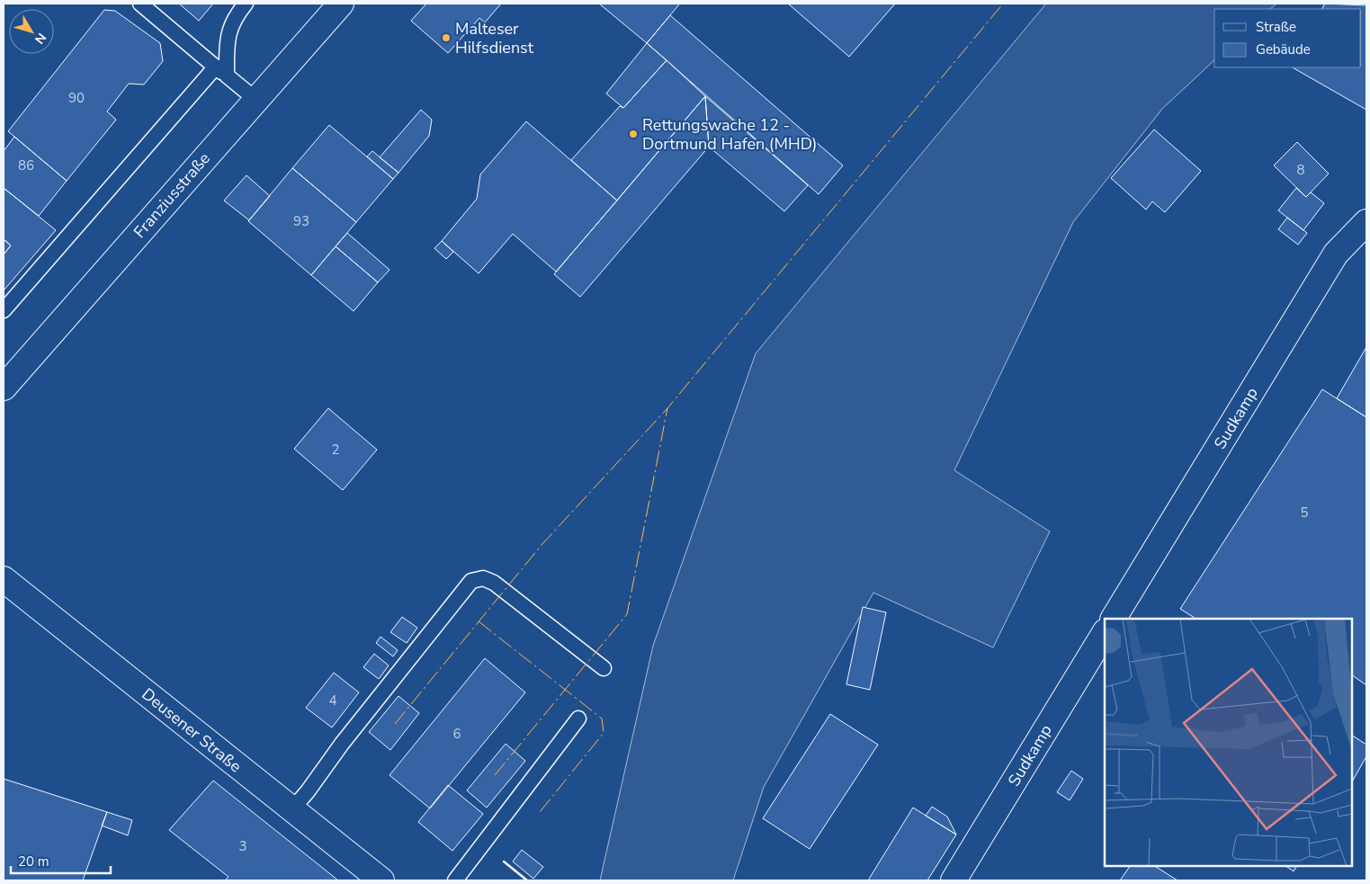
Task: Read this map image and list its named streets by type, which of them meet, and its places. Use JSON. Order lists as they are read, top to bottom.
{
  "streets": {
    "street": ["Franziusstraße", "Sudkamp", "Deusener Straße"]
  },
  "places": ["Malteser Hilfsdienst", "Rettungswache 12 - Dortmund Hafen (MHD)"],
  "house_numbers": [
    "90",
    "86",
    "8",
    "93",
    "2",
    "5",
    "4",
    "6",
    "3"
  ],
  "legend": ["Straße", "Gebäude"],
  "scale_bar": "20 m",
  "north": "bottom right"
}
